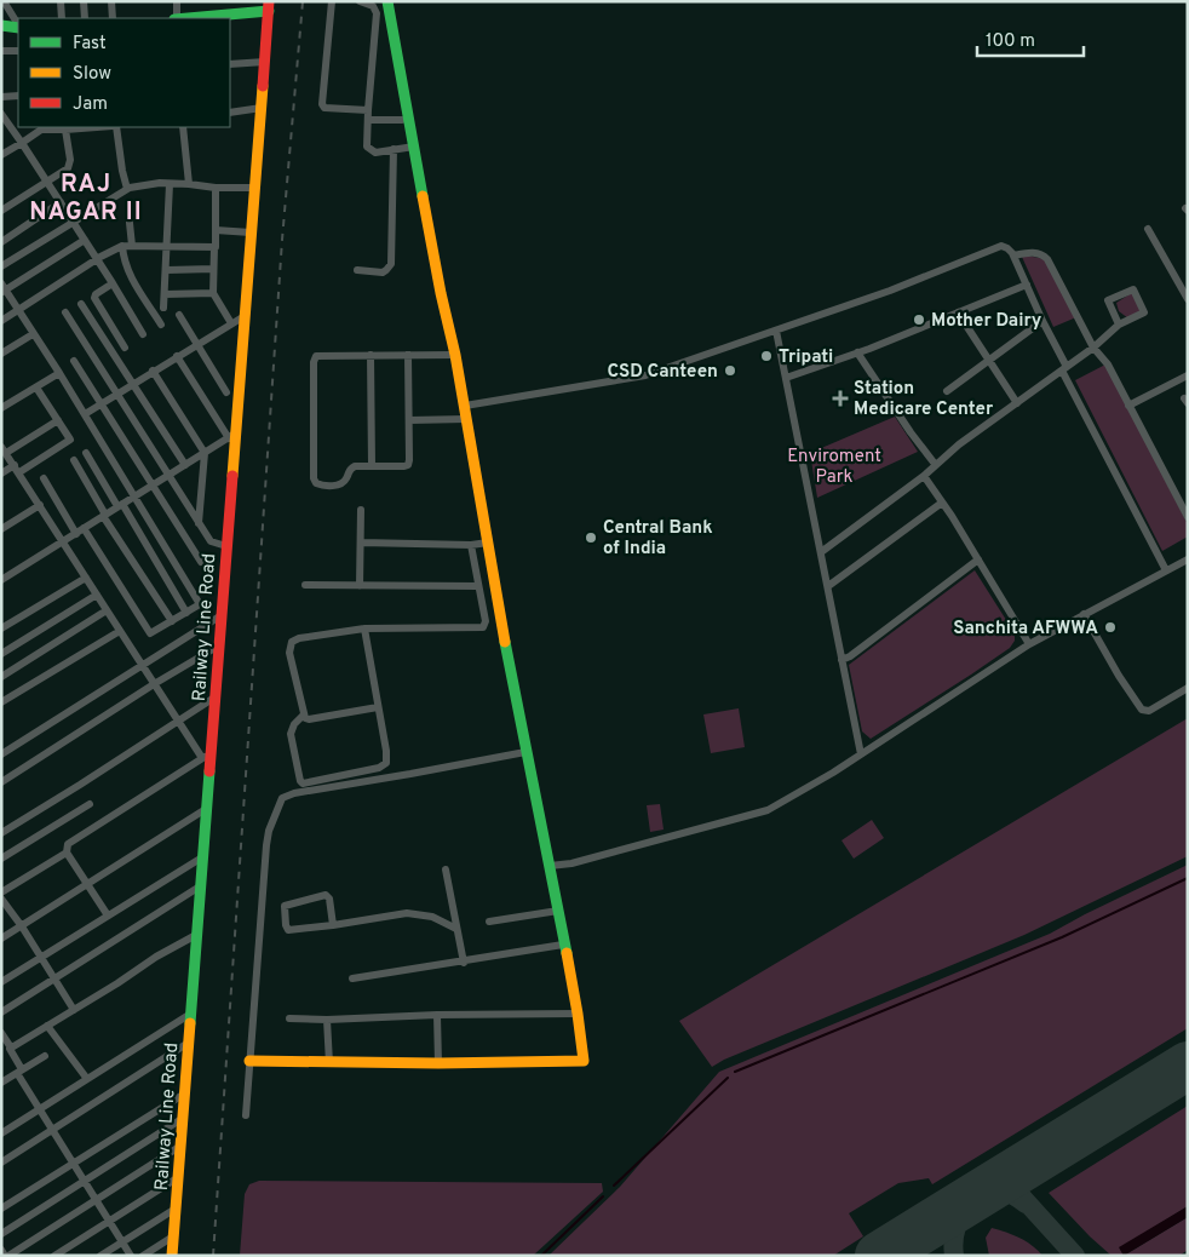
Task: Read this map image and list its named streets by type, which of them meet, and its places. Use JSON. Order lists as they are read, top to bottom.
{
  "streets": {
    "street": ["Railway Line Road"]
  },
  "districts": ["RAJ NAGAR II"],
  "parks": ["Enviroment Park"],
  "places": {
    "other": [
      "Mother Dairy",
      "Tripati",
      "CSD Canteen",
      "Central Bank of India",
      "Sanchita AFWWA"
    ],
    "health": ["Station Medicare Center"]
  },
  "legend": ["Fast", "Slow", "Jam"],
  "scale_bar": "100 m"
}
